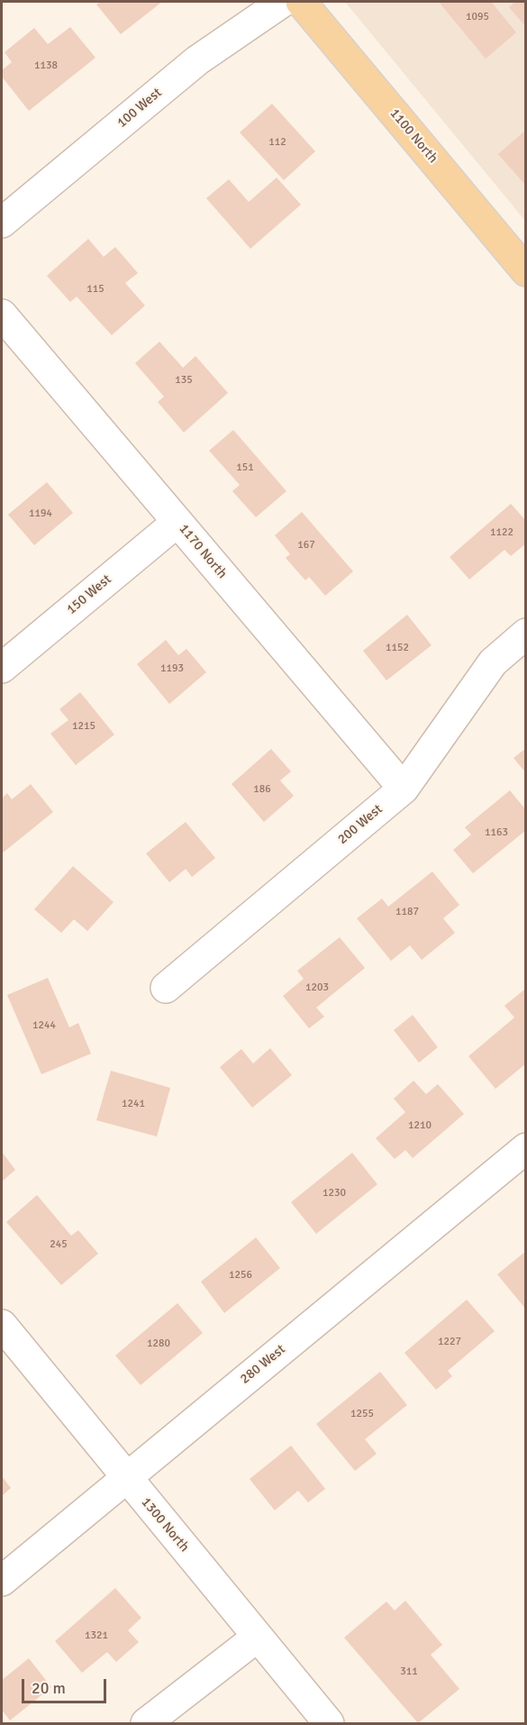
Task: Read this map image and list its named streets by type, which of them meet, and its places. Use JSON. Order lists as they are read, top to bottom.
{
  "streets": {
    "main road": ["1100 North"],
    "street": [
      "100 West",
      "1170 North",
      "150 West",
      "200 West",
      "280 West",
      "1300 North"
    ]
  },
  "crossings": [
    ["1170 North", "150 West"],
    ["1170 North", "200 West"],
    ["280 West", "1300 North"]
  ],
  "house_numbers": [
    "1095",
    "1138",
    "112",
    "115",
    "135",
    "151",
    "1194",
    "1122",
    "167",
    "1152",
    "1193",
    "1215",
    "186",
    "1163",
    "1187",
    "1203",
    "1244",
    "1241",
    "1210",
    "1230",
    "245",
    "1256",
    "1227",
    "1280",
    "1255",
    "1321",
    "311"
  ],
  "scale_bar": "20 m"
}
